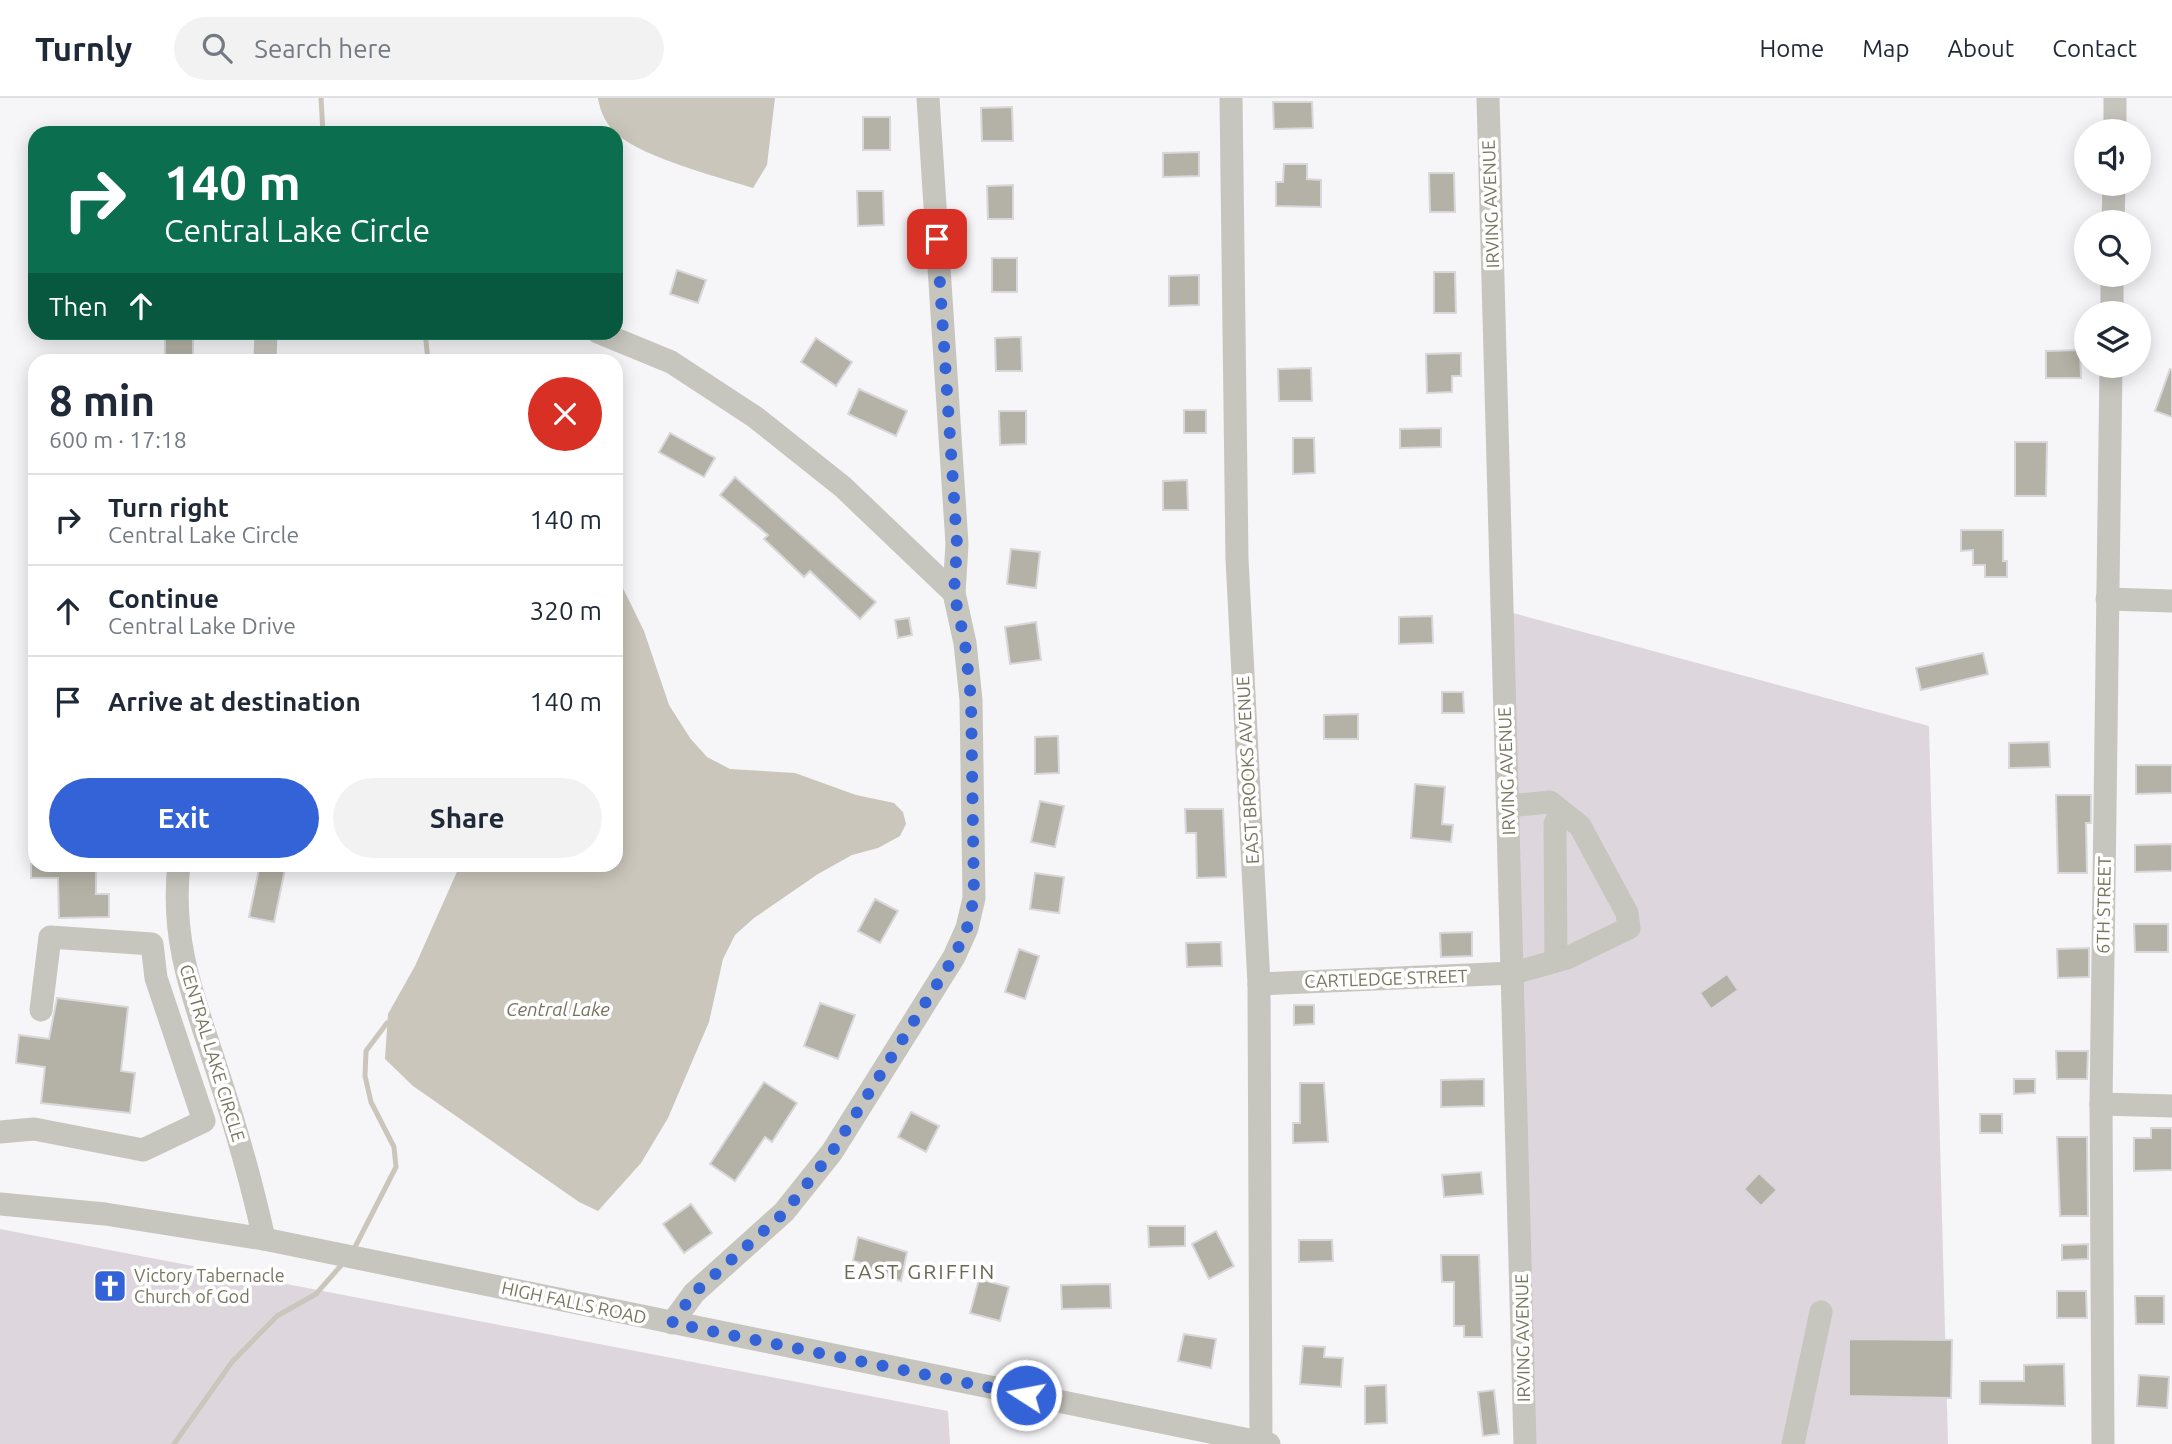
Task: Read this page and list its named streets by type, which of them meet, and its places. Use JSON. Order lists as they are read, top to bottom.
{
  "streets": {
    "street": [
      "IRVING AVENUE",
      "EAST BROOKS AVENUE",
      "6TH STREET",
      "CARTLEDGE STREET",
      "CENTRAL LAKE CIRCLE",
      "HIGH FALLS ROAD"
    ]
  },
  "crossings": [
    ["IRVING AVENUE", "CARTLEDGE STREET"],
    ["EAST BROOKS AVENUE", "CARTLEDGE STREET"],
    ["EAST BROOKS AVENUE", "HIGH FALLS ROAD"],
    ["CENTRAL LAKE CIRCLE", "HIGH FALLS ROAD"]
  ],
  "districts": ["EAST GRIFFIN"],
  "water": ["Central Lake"],
  "places": {
    "church": ["Victory Tabernacle Church of God"]
  },
  "page": {
    "header": "Turnly",
    "search": "Search here",
    "nav": [
      "Home",
      "Map",
      "About",
      "Contact"
    ],
    "turn": ["140 m", "Central Lake Circle"],
    "then": "Then",
    "heading": ["8 min", "600 m · 17:18"],
    "list": [
      {
        "name": "Turn right",
        "note": "Central Lake Circle",
        "value": "140 m"
      },
      {
        "name": "Continue",
        "note": "Central Lake Drive",
        "value": "320 m"
      },
      {
        "name": "Arrive at destination",
        "value": "140 m"
      }
    ],
    "buttons": ["Exit", "Share"]
  }
}
